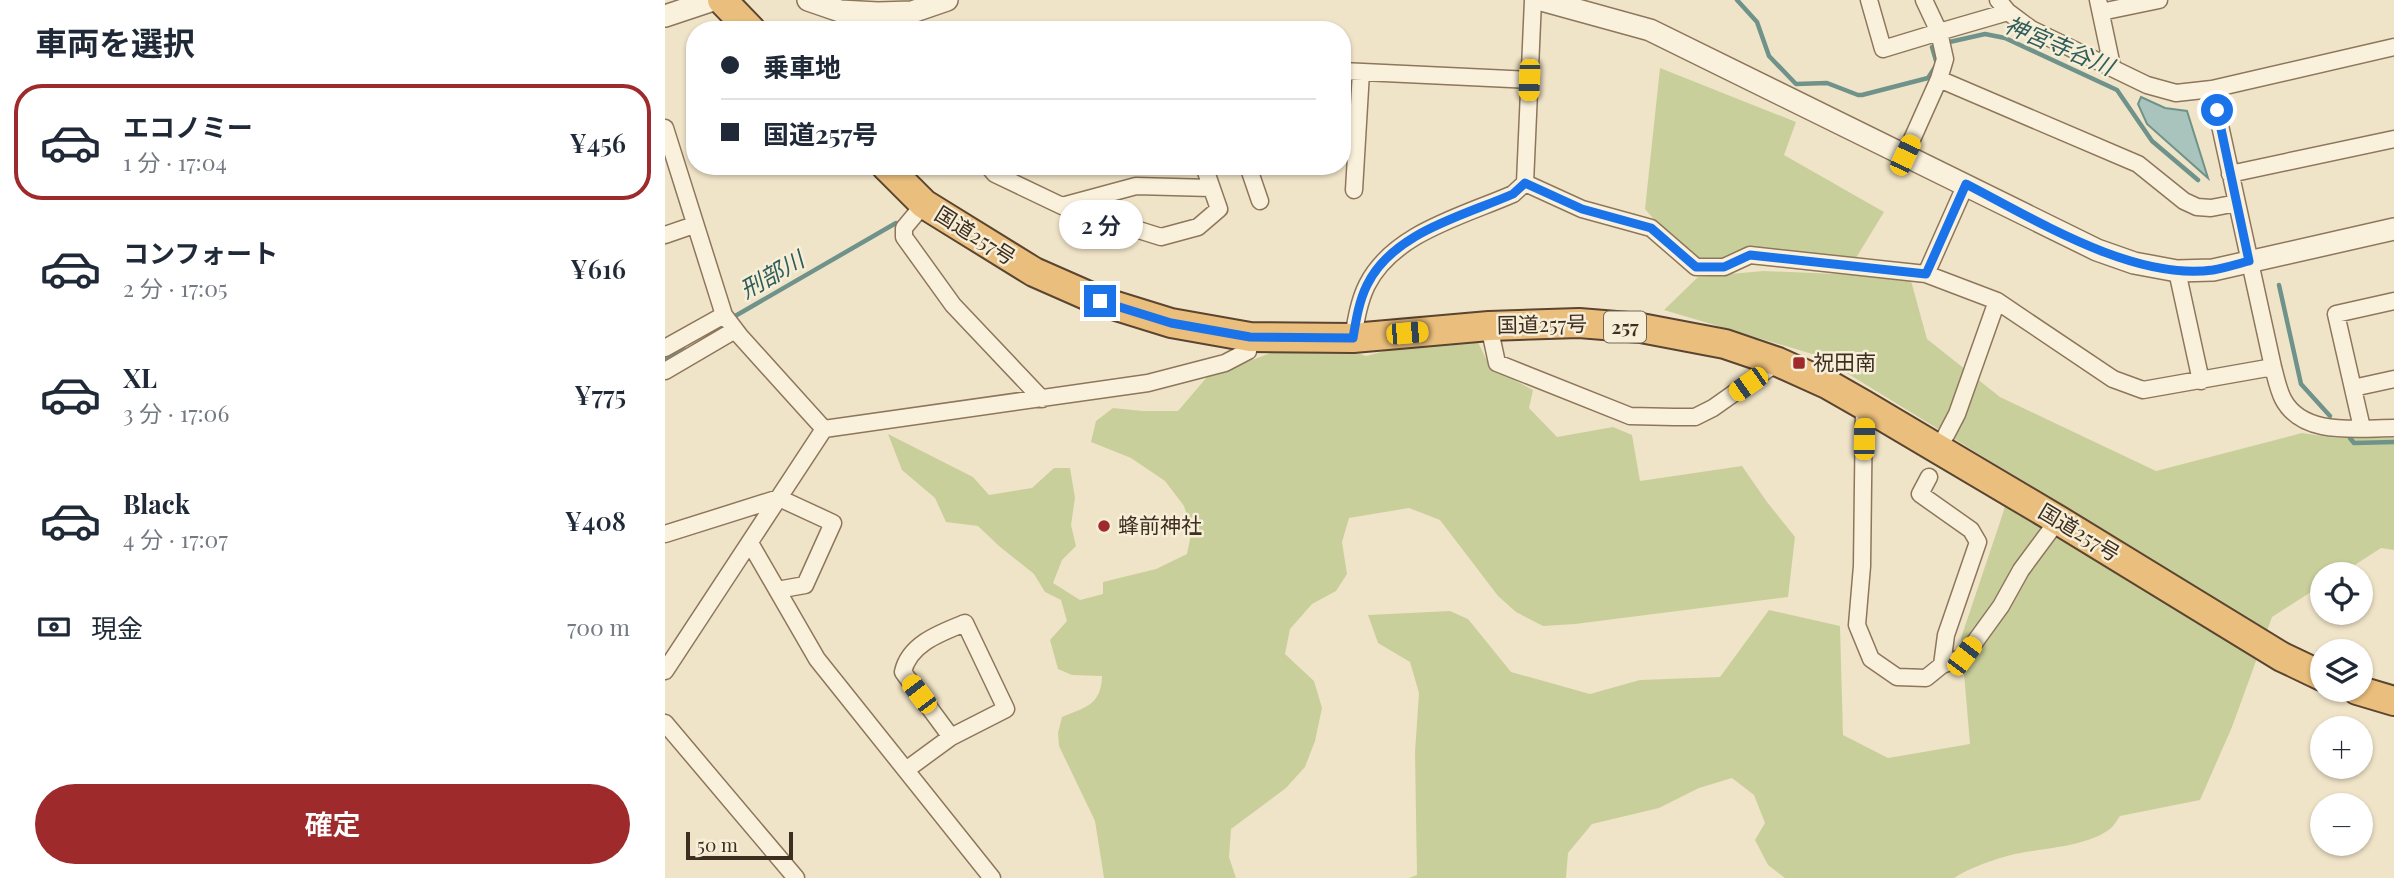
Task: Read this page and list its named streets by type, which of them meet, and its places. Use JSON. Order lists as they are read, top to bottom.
{
  "streets": {
    "highway": ["国道257号", "257"]
  },
  "water": ["神宮寺谷川", "刑部川"],
  "places": {
    "transit": ["祝田南"],
    "other": ["蜂前神社"]
  },
  "scale_bar": "50 m",
  "page": {
    "heading": "車両を選択",
    "banner": ["乗車地", "国道257号"],
    "list": [
      {
        "name": "エコノミー",
        "note": "1 分 · 17:04",
        "value": "¥456"
      },
      {
        "name": "コンフォート",
        "note": "2 分 · 17:05",
        "value": "¥616"
      },
      {
        "name": "XL",
        "note": "3 分 · 17:06",
        "value": "¥775"
      },
      {
        "name": "Black",
        "note": "4 分 · 17:07",
        "value": "¥408"
      }
    ],
    "bubble": "2 分",
    "map_buttons": ["+", "−"],
    "pay": ["現金", "700 m"],
    "buttons": "確定",
    "scale": "50 m"
  }
}
